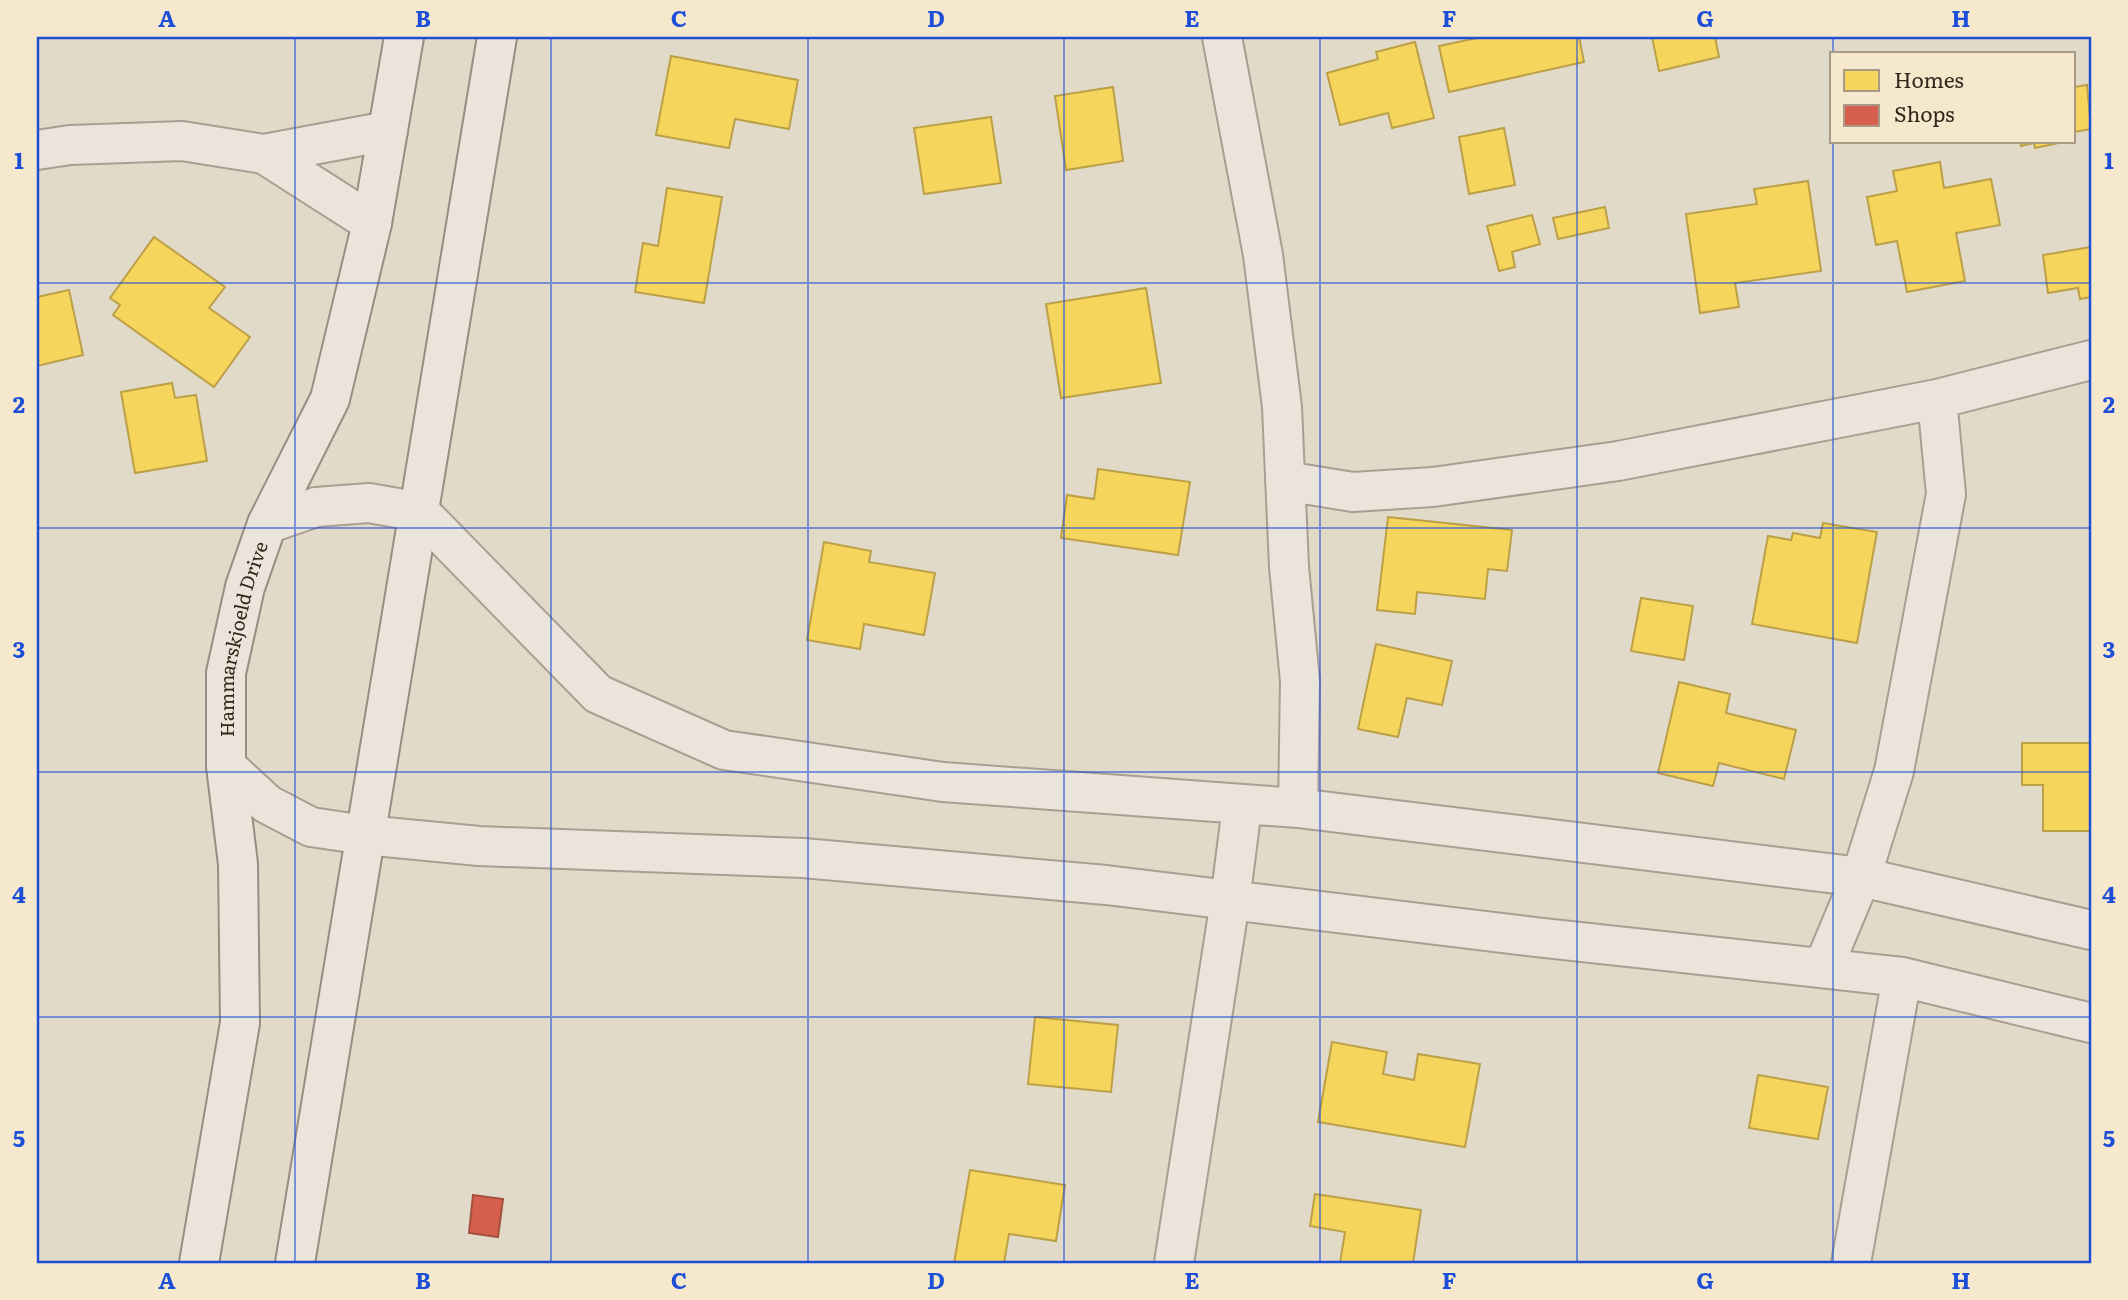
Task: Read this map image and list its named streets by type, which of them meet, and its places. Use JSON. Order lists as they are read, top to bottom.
{
  "streets": {
    "street": ["Hammarskjoeld Drive"]
  },
  "legend": ["Homes", "Shops"],
  "grid": {
    "columns": [
      "A",
      "B",
      "C",
      "D",
      "E",
      "F",
      "G",
      "H"
    ],
    "rows": [
      "1",
      "2",
      "3",
      "4",
      "5"
    ]
  }
}
